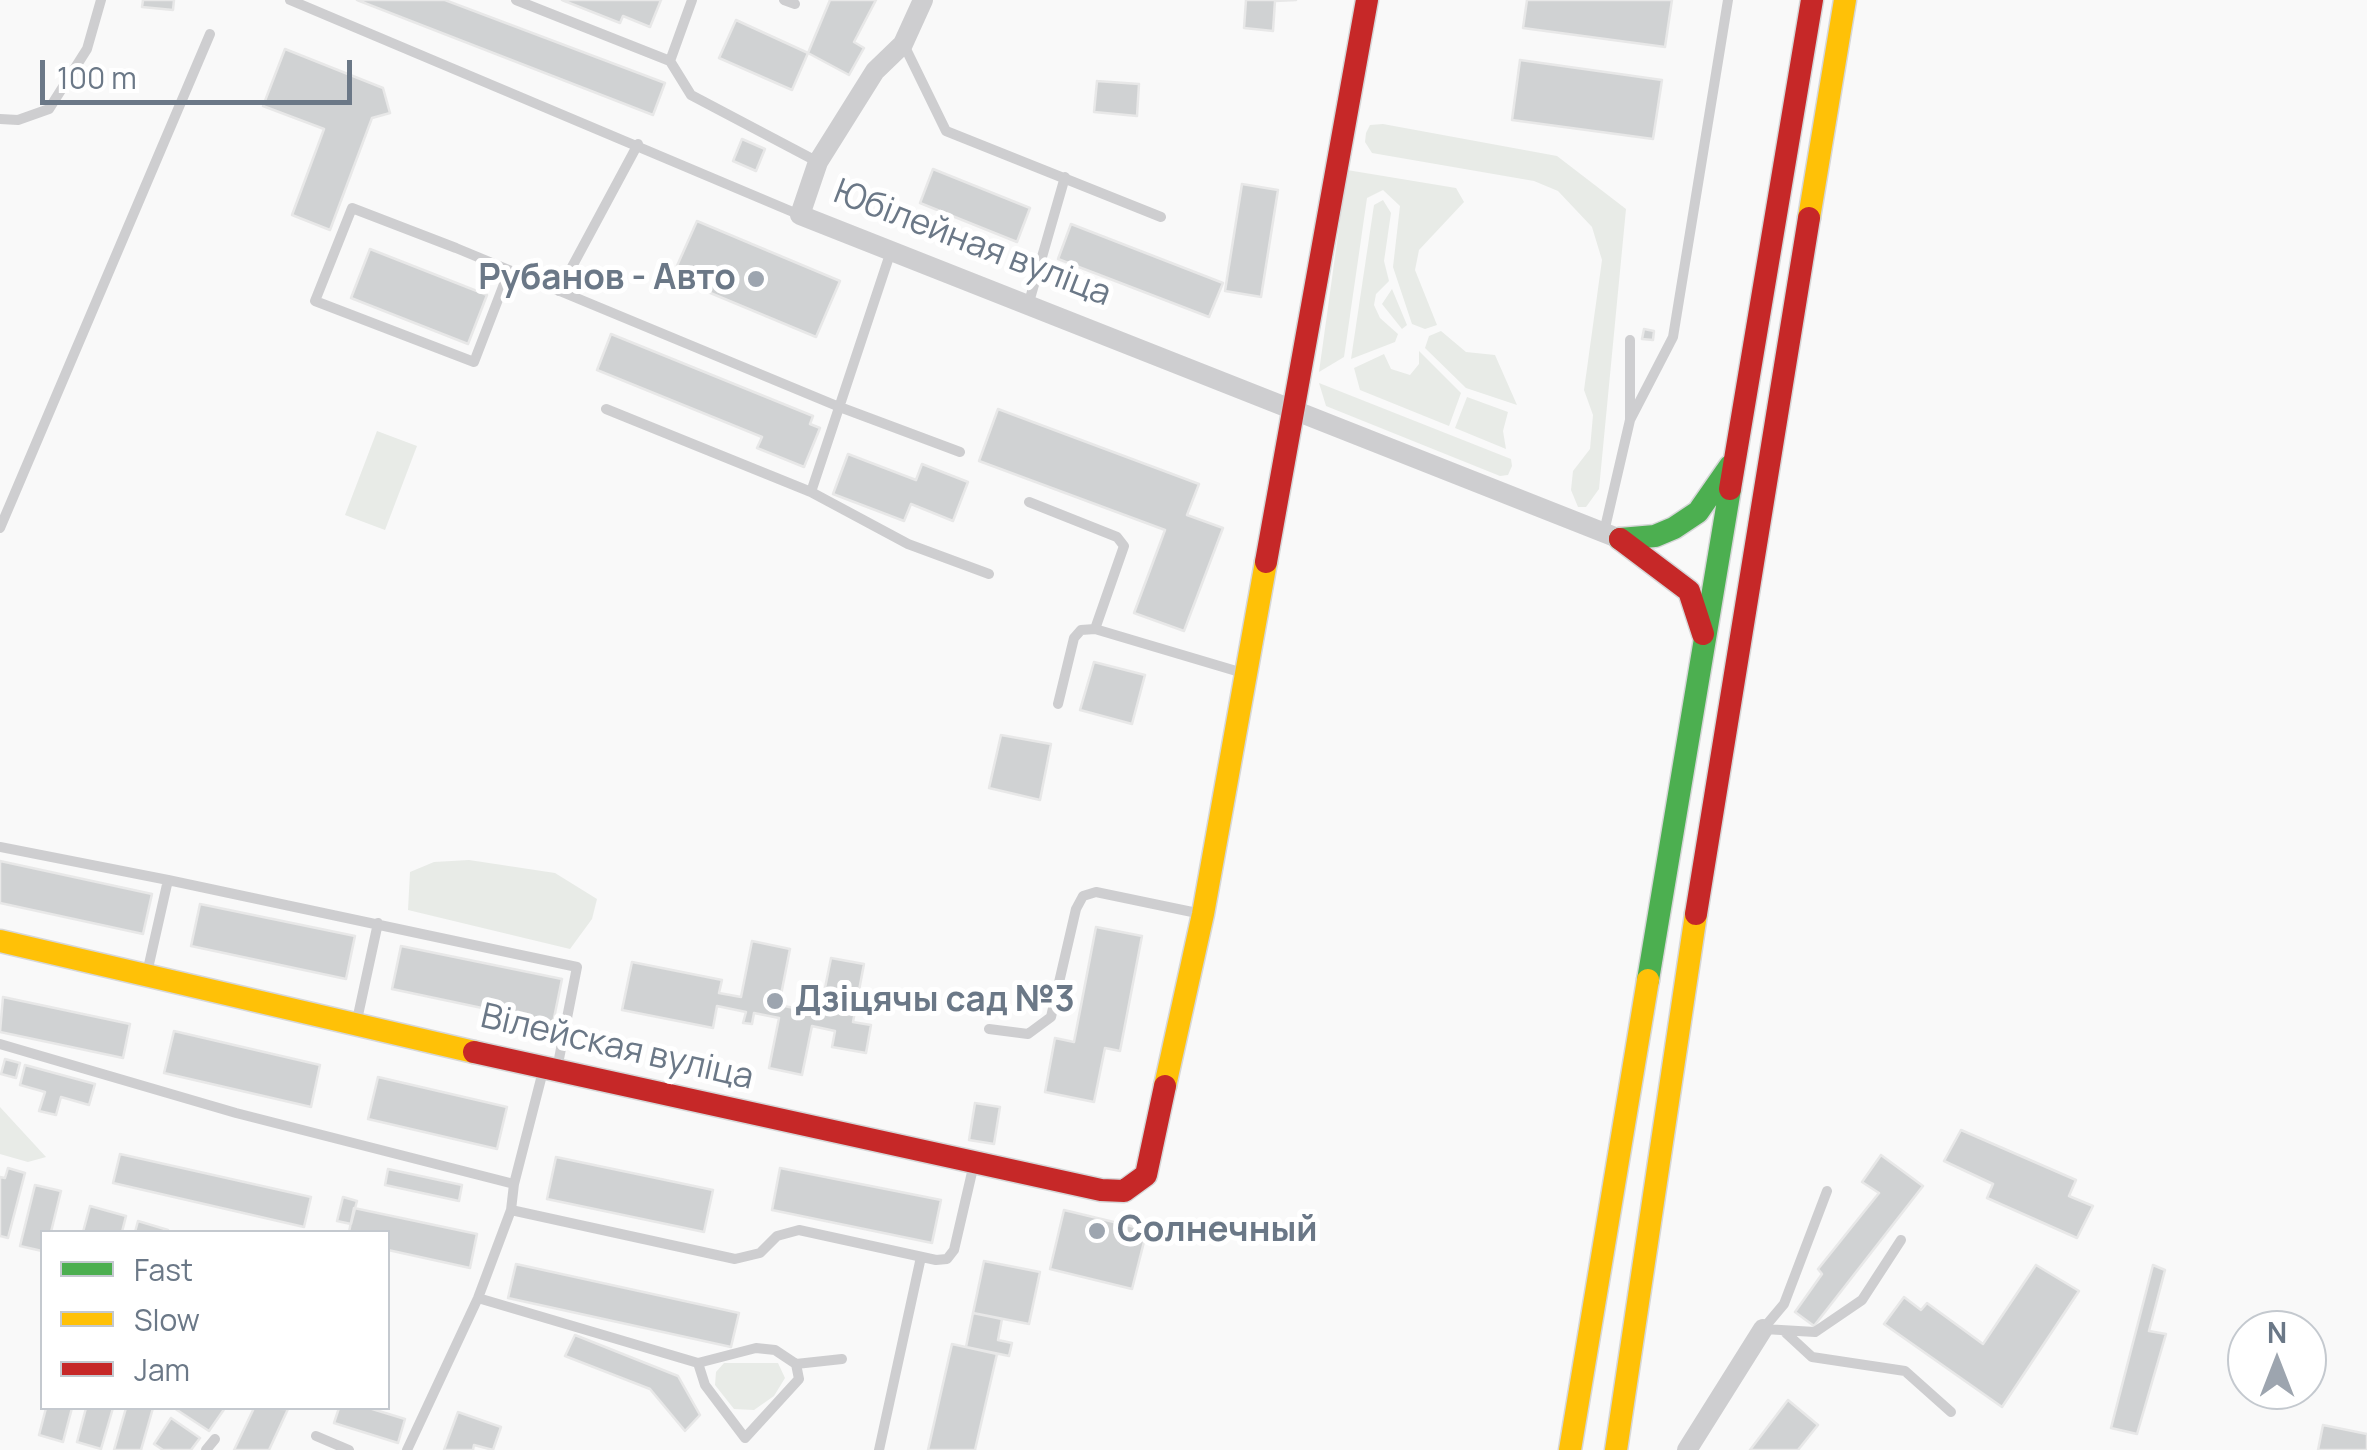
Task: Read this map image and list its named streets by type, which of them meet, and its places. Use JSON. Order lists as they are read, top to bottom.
{
  "streets": {
    "main road": ["Вілейская вуліца"],
    "street": ["Юбілейная вуліца"]
  },
  "places": ["Рубанов - Авто", "Дзіцячы сад №3", "Солнечный"],
  "legend": ["Fast", "Slow", "Jam"],
  "scale_bar": "100 m",
  "north": "top"
}
